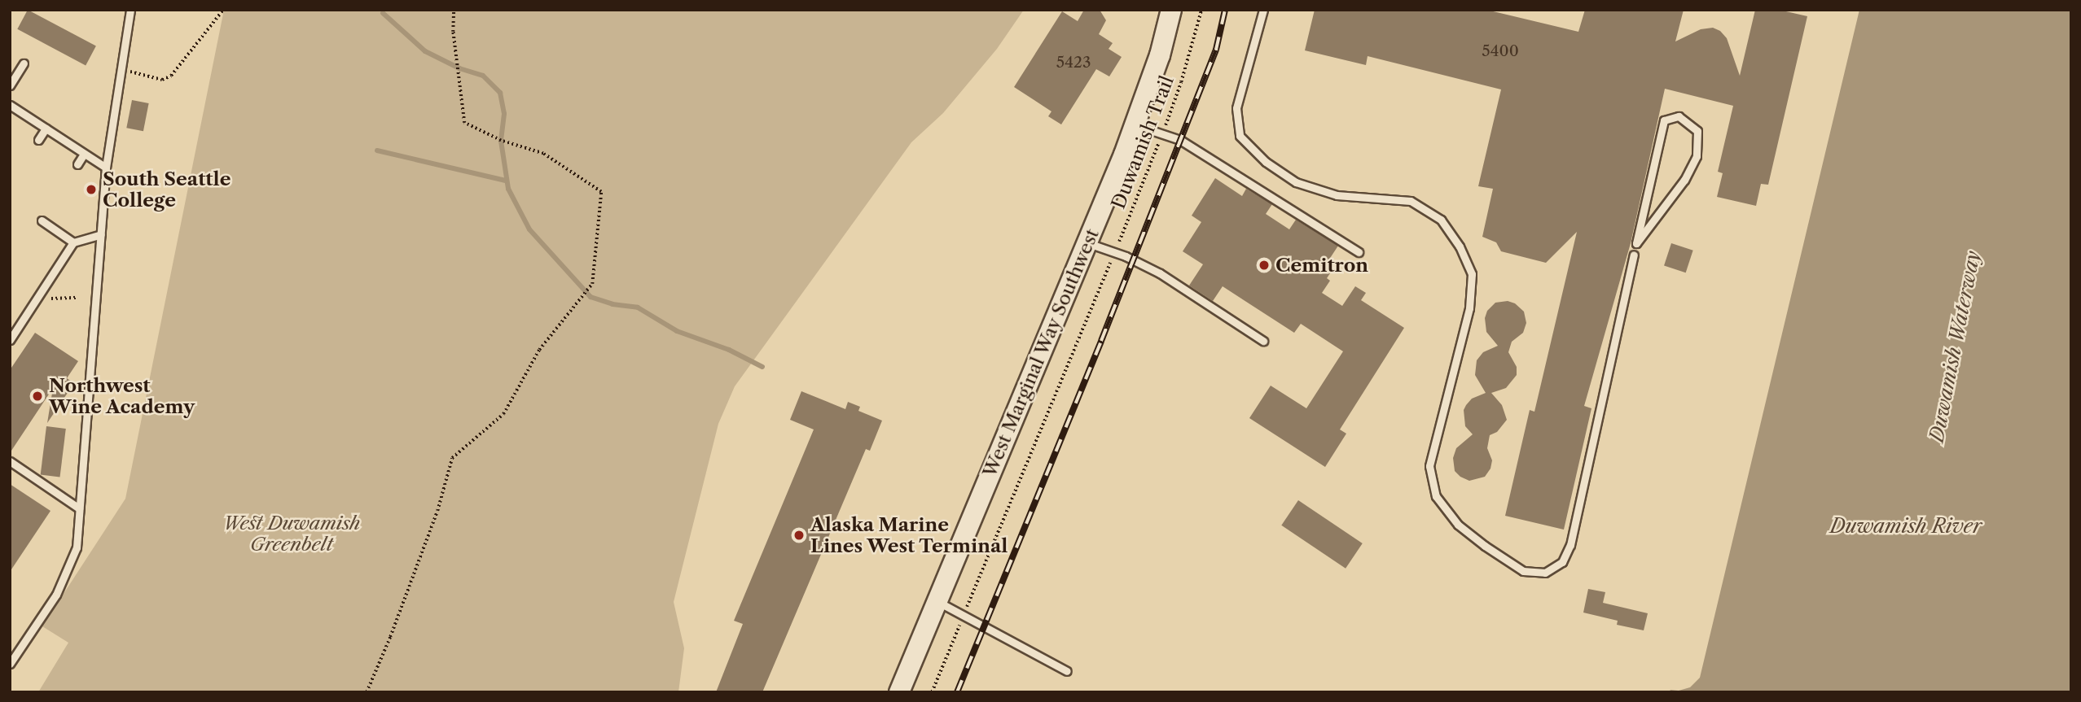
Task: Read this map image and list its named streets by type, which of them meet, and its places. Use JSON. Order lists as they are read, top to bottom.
{
  "streets": {
    "main road": ["West Marginal Way Southwest"],
    "path": ["Duwamish Trail"]
  },
  "water": ["Duwamish Waterway", "Duwamish River"],
  "parks": ["West Duwamish Greenbelt"],
  "places": [
    "South Seattle College",
    "Cemitron",
    "Northwest Wine Academy",
    "Alaska Marine Lines West Terminal"
  ],
  "house_numbers": ["5400", "5423"]
}
